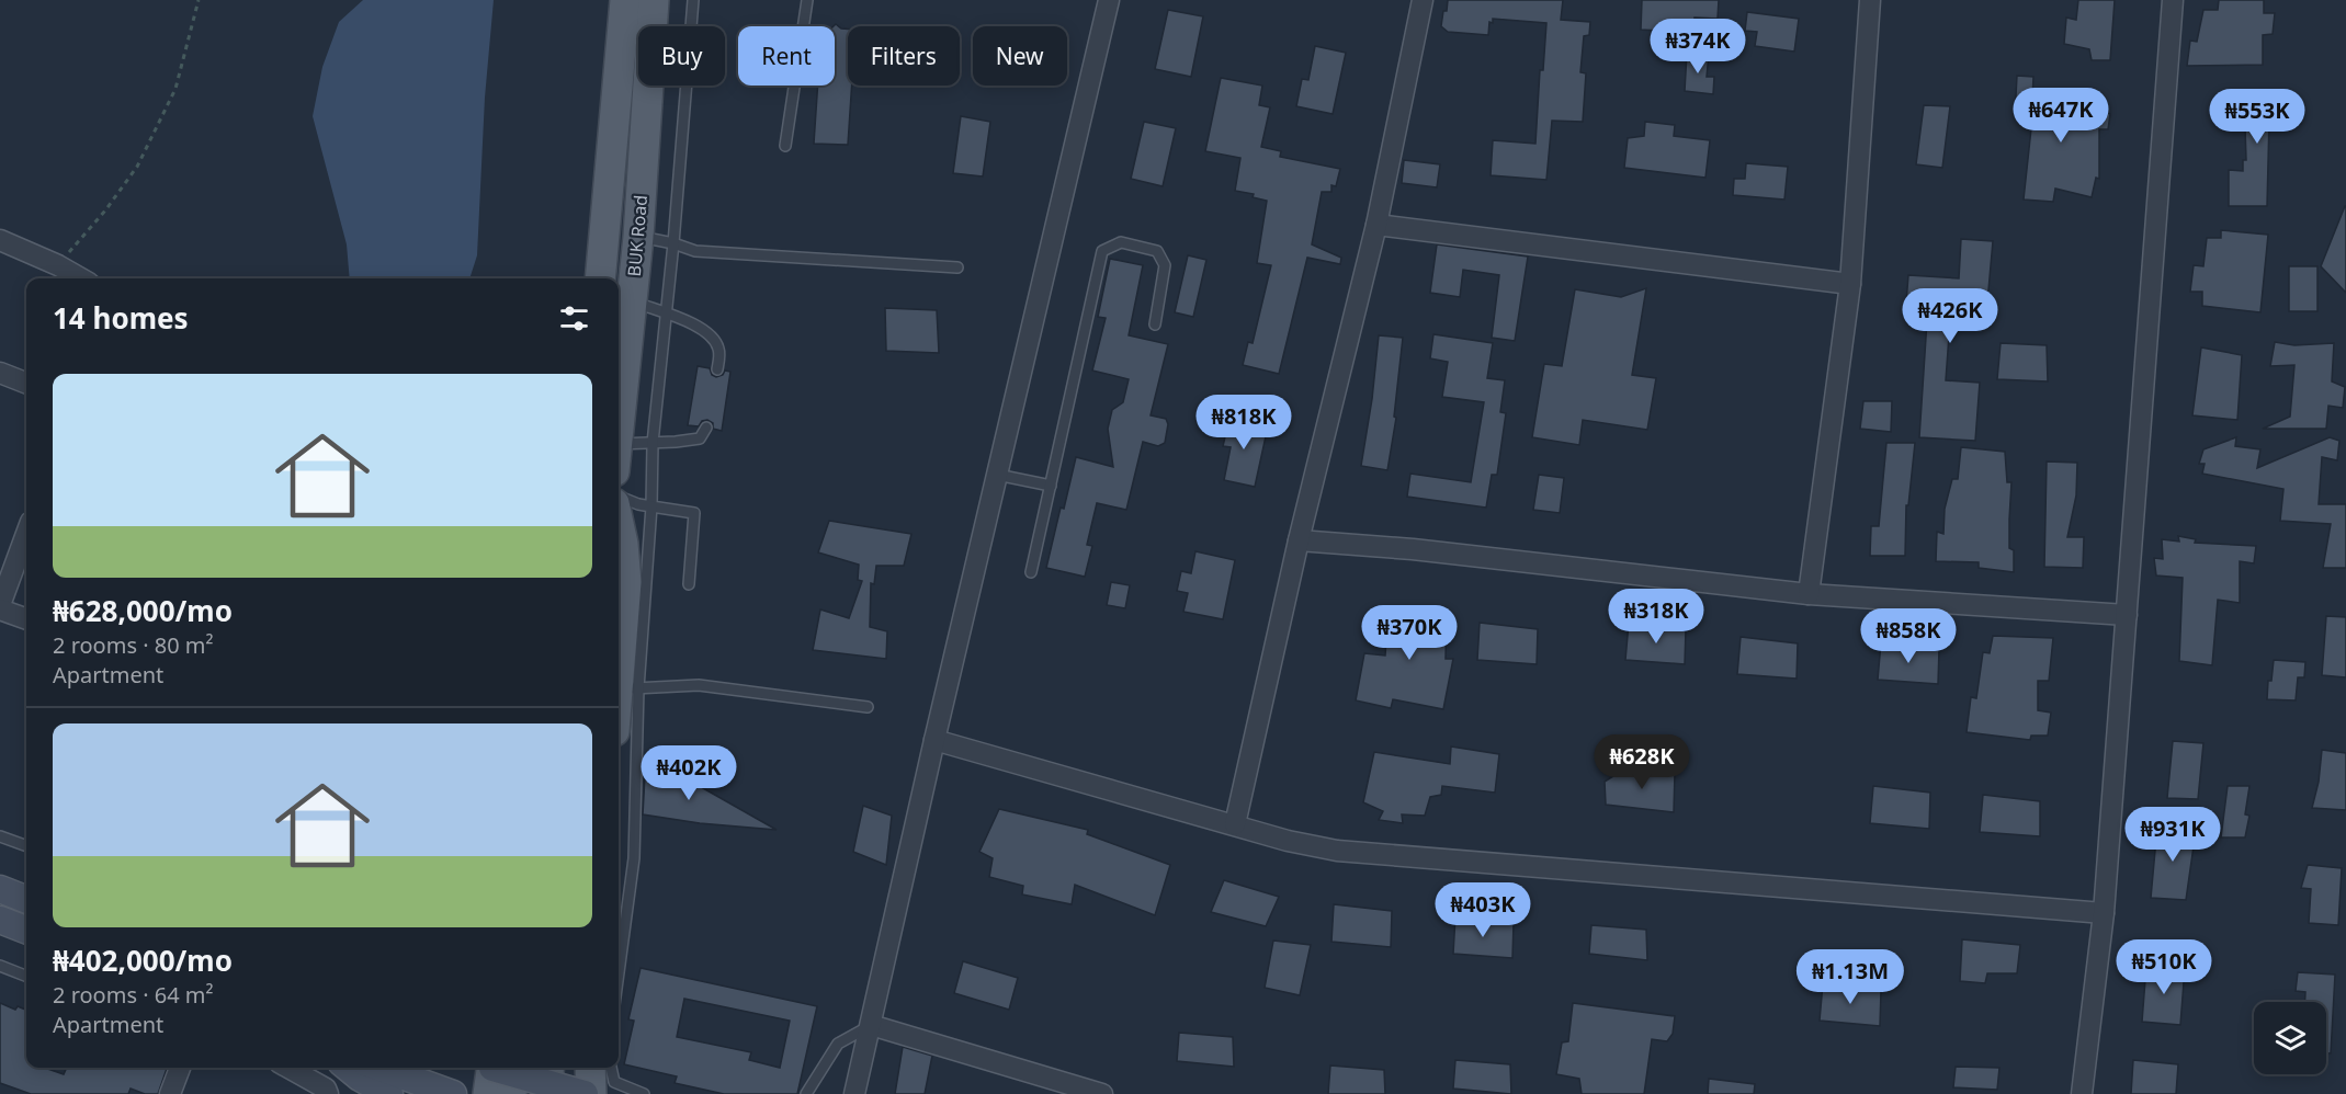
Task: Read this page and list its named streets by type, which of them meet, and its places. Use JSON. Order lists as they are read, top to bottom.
{
  "streets": {
    "main road": ["BUK Road"]
  },
  "page": {
    "price": [
      "₦374K",
      "₦647K",
      "₦553K",
      "₦426K",
      "₦818K",
      "₦318K",
      "₦370K",
      "₦858K",
      "₦628K",
      "₦402K",
      "₦931K",
      "₦403K",
      "₦510K",
      "₦1.13M"
    ],
    "chip": [
      "Buy",
      "Rent",
      "Filters",
      "New"
    ],
    "heading": "14 homes",
    "list": [
      {
        "name": "₦628,000/mo",
        "note": "2 rooms · 80 m² · Apartment"
      },
      {
        "name": "₦402,000/mo",
        "note": "2 rooms · 64 m² · Apartment"
      }
    ]
  }
}
